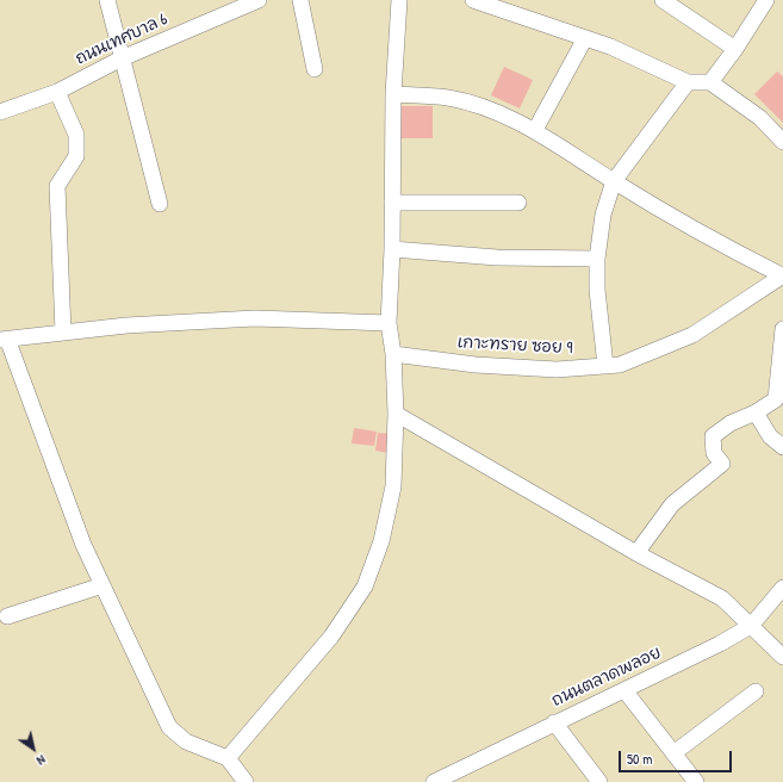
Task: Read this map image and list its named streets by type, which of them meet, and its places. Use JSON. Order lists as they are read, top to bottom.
{
  "streets": {
    "street": ["ถนนเทศบาล 6", "เกาะทราย ซอย 9", "ถนนตลาดพลอย"]
  },
  "scale_bar": "50 m",
  "north": "bottom right"
}
